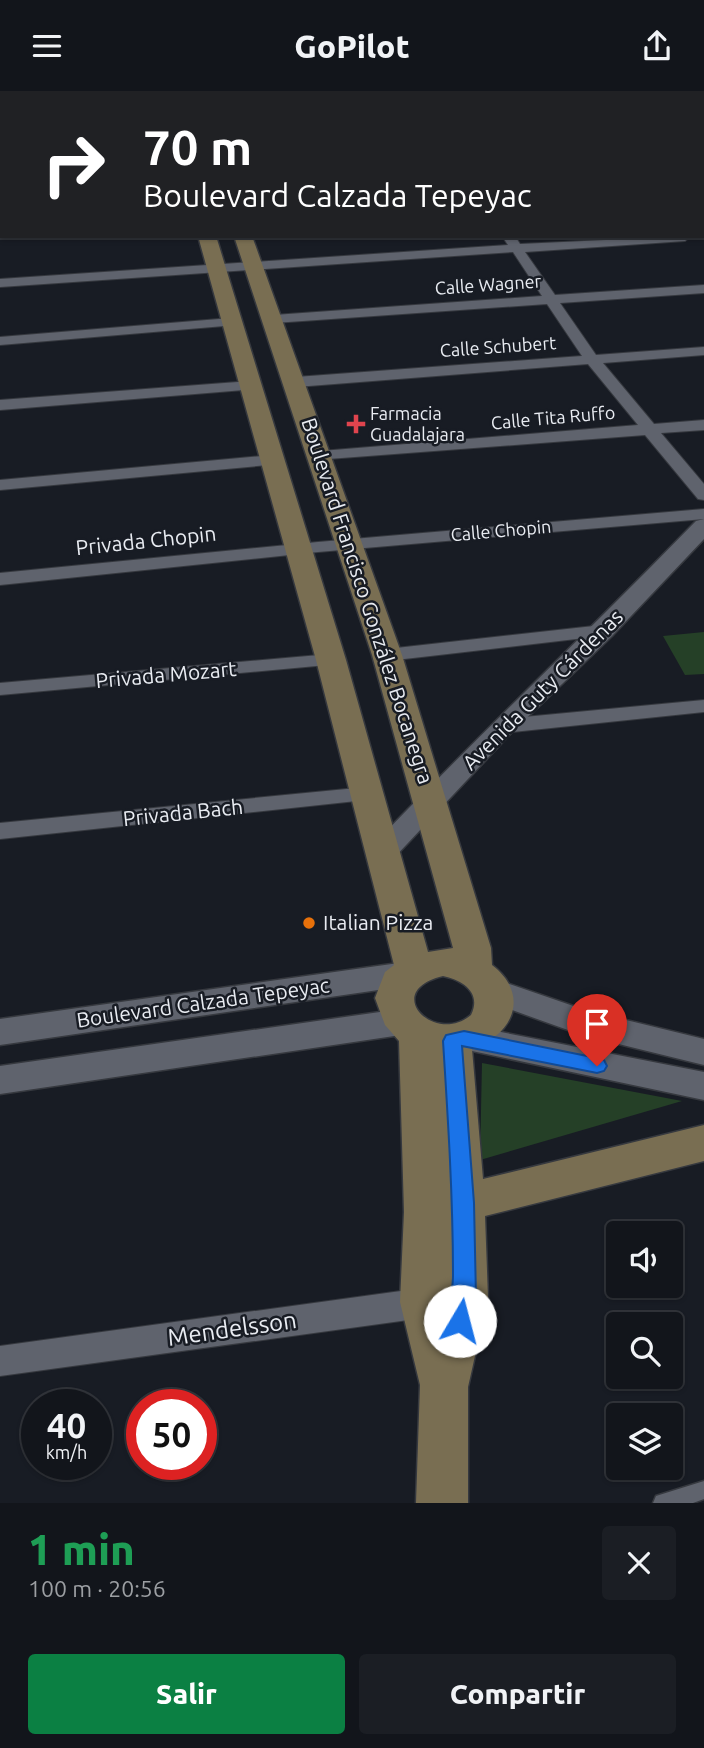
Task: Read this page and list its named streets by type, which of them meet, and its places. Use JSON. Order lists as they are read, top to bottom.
{
  "streets": {
    "main road": ["Boulevard Francisco González Bocanegra"],
    "street": [
      "Calle Wagner",
      "Calle Schubert",
      "Calle Tita Ruffo",
      "Calle Chopin",
      "Privada Chopin",
      "Privada Mozart",
      "Avenida Guty Cárdenas",
      "Privada Bach",
      "Boulevard Calzada Tepeyac",
      "Mendelsson"
    ]
  },
  "crossings": [
    ["Calle Wagner", "Boulevard Francisco González Bocanegra"],
    ["Calle Schubert", "Boulevard Francisco González Bocanegra"],
    ["Calle Tita Ruffo", "Boulevard Francisco González Bocanegra"],
    ["Calle Chopin", "Privada Chopin"],
    ["Calle Chopin", "Boulevard Francisco González Bocanegra"],
    ["Boulevard Francisco González Bocanegra", "Avenida Guty Cárdenas"],
    ["Boulevard Francisco González Bocanegra", "Boulevard Calzada Tepeyac"]
  ],
  "places": {
    "health": ["Farmacia Guadalajara"],
    "other": ["Italian Pizza"]
  },
  "page": {
    "header": "GoPilot",
    "turn": ["70 m", "Boulevard Calzada Tepeyac"],
    "speed": "40 km/h",
    "limit": "50",
    "heading": ["1 min", "100 m · 20:56"],
    "buttons": ["Salir", "Compartir"]
  }
}
